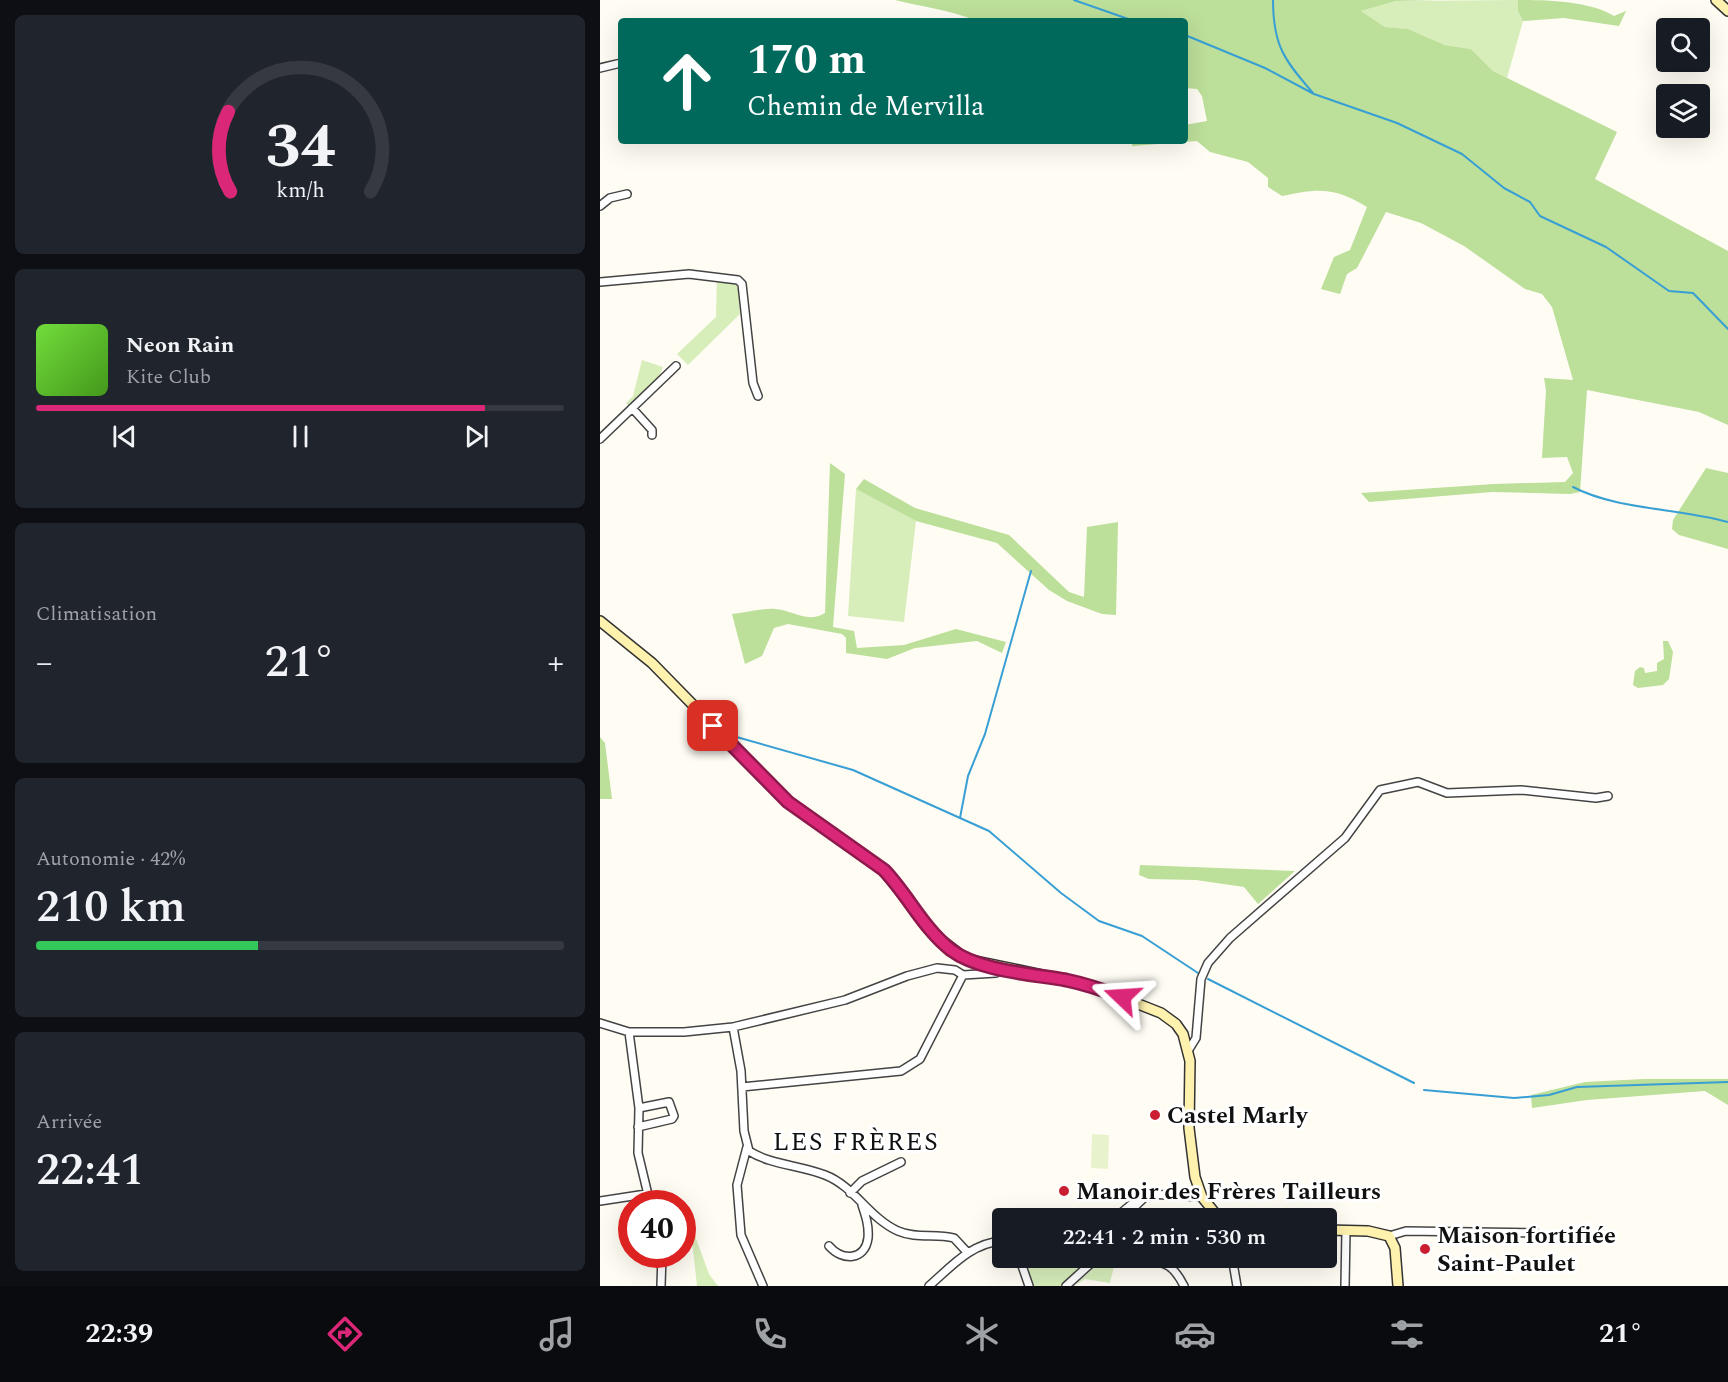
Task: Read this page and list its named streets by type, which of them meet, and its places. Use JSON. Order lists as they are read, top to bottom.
{
  "districts": ["LES FRÈRES"],
  "places": ["Castel Marly", "Manoir des Frères Tailleurs", "Maison fortifiée Saint-Paulet"],
  "page": {
    "turn": ["170 m", "Chemin de Mervilla"],
    "song": ["Neon Rain", "Kite Club"],
    "tile": [
      "Climatisation",
      ["Autonomie · 42%", "210 km"],
      ["Arrivée", "22:41"]
    ],
    "heat": ["−", "21°", "+"],
    "limit": "40",
    "trip": "22:41 · 2 min · 530 m",
    "tabs": ["22:39", "21°"],
    "gauge": ["34", "km/h"]
  }
}
